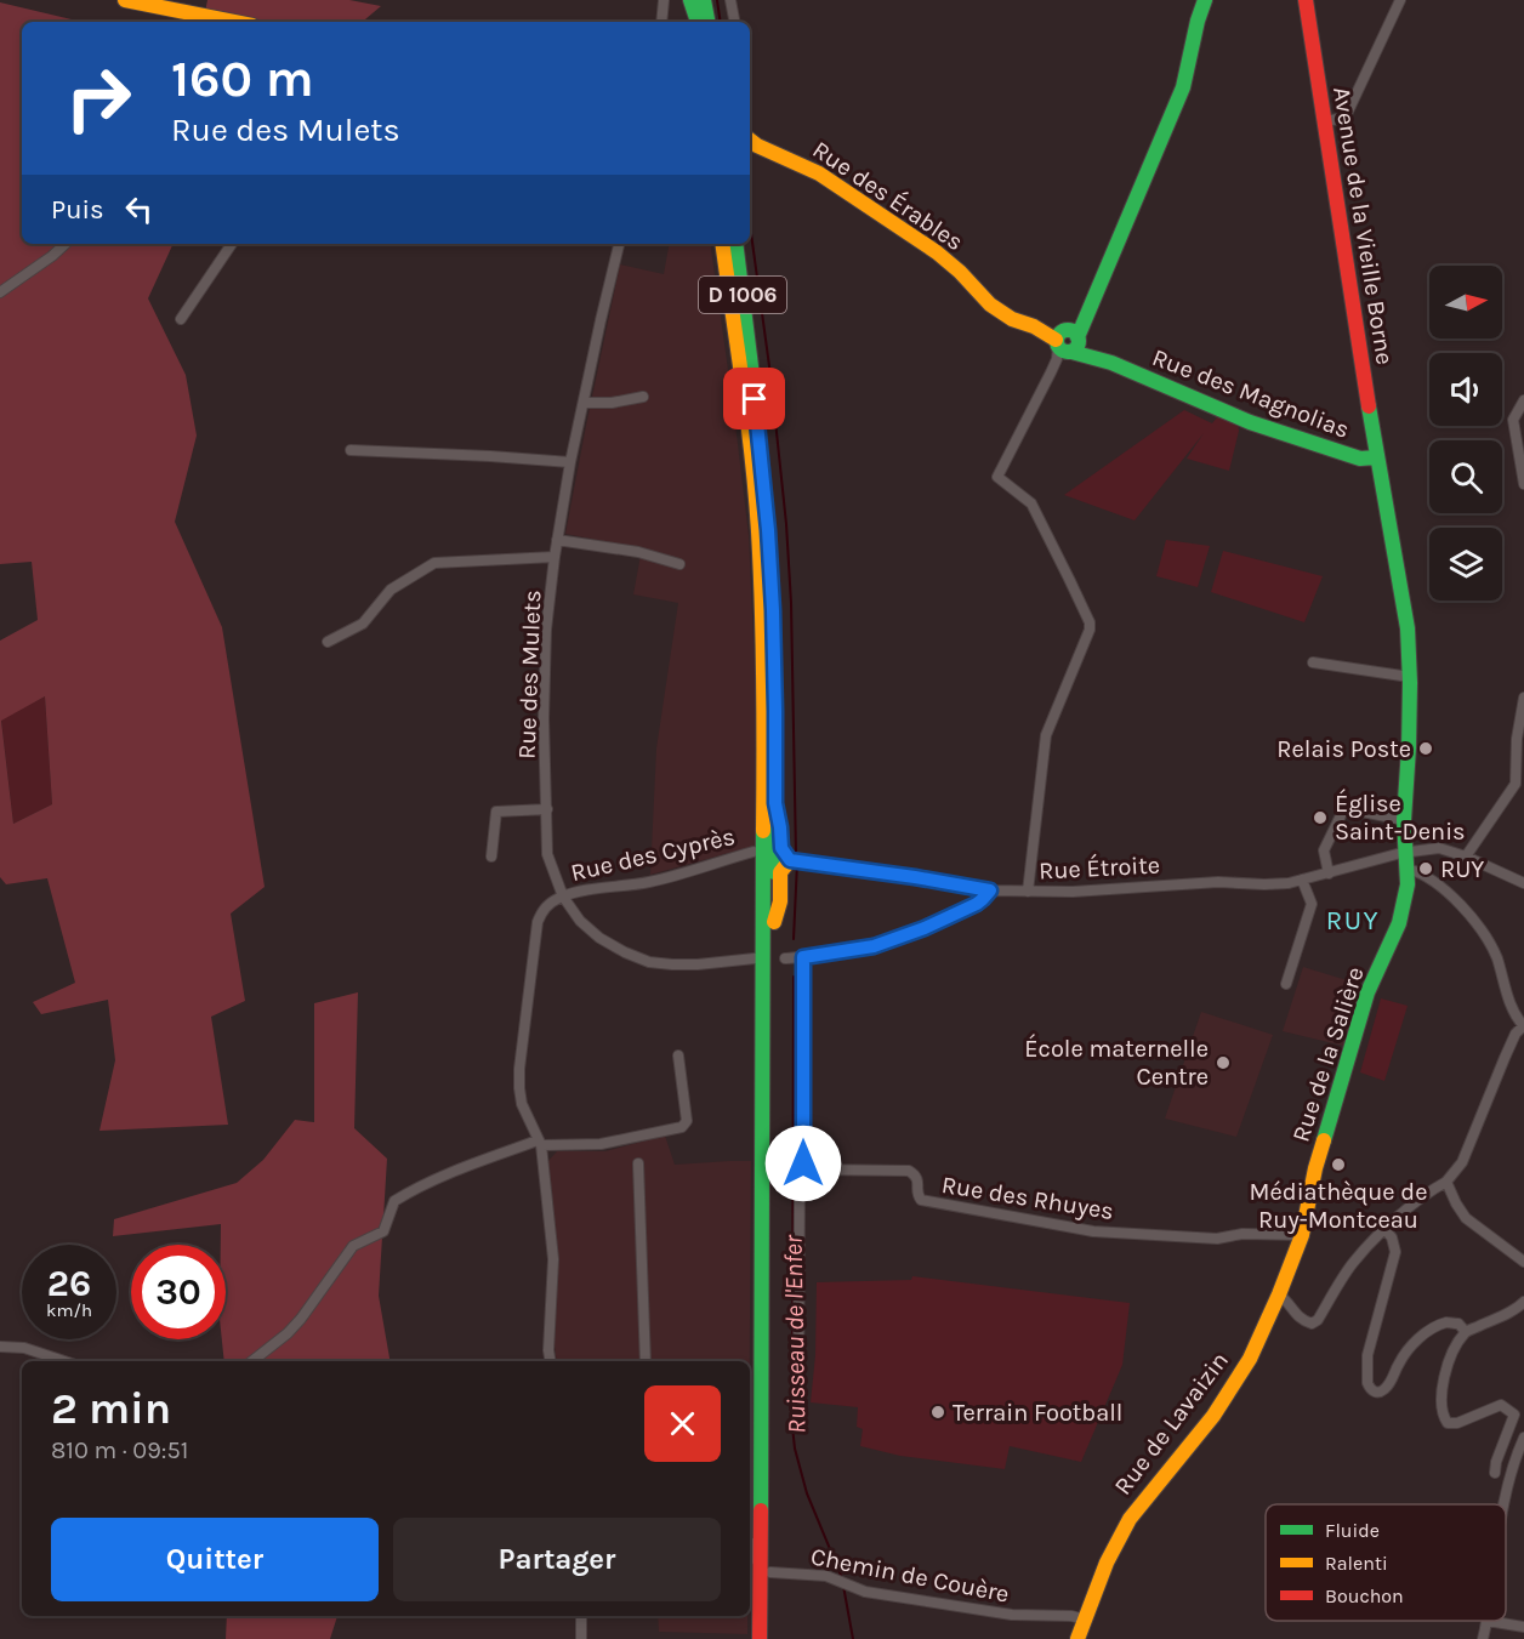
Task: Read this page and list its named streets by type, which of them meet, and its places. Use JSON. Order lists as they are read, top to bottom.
{
  "streets": {
    "main road": [
      "Rue des Érables",
      "Avenue de la Vieille Borne",
      "D 1006",
      "Rue des Magnolias",
      "Rue de la Salière",
      "Rue de Lavaizin"
    ],
    "street": [
      "Rue des Mulets",
      "Rue des Cyprès",
      "Rue Étroite",
      "Rue des Rhuyes",
      "Chemin de Couère"
    ]
  },
  "crossings": [
    ["Rue des Érables", "Rue des Magnolias"],
    ["Avenue de la Vieille Borne", "Rue des Magnolias"],
    ["Avenue de la Vieille Borne", "Rue de la Salière"],
    ["D 1006", "Rue des Cyprès"],
    ["D 1006", "Chemin de Couère"],
    ["Rue des Magnolias", "Rue de la Salière"],
    ["Rue des Mulets", "Rue des Cyprès"],
    ["Rue Étroite", "Rue de la Salière"],
    ["Rue de la Salière", "Rue des Rhuyes"],
    ["Rue de la Salière", "Rue de Lavaizin"],
    ["Rue des Rhuyes", "Rue de Lavaizin"],
    ["Rue de Lavaizin", "Chemin de Couère"]
  ],
  "districts": ["RUY"],
  "water": ["Ruisseau de l'Enfer"],
  "places": [
    "Relais Poste",
    "Église Saint-Denis",
    "RUY",
    "École maternelle Centre",
    "Médiathèque de Ruy-Montceau",
    "Terrain Football"
  ],
  "legend": ["Fluide", "Ralenti", "Bouchon"],
  "north": "right",
  "page": {
    "turn": ["160 m", "Rue des Mulets"],
    "then": "Puis",
    "speed": "26 km/h",
    "limit": "30",
    "heading": ["2 min", "810 m · 09:51"],
    "buttons": ["Quitter", "Partager"]
  }
}
